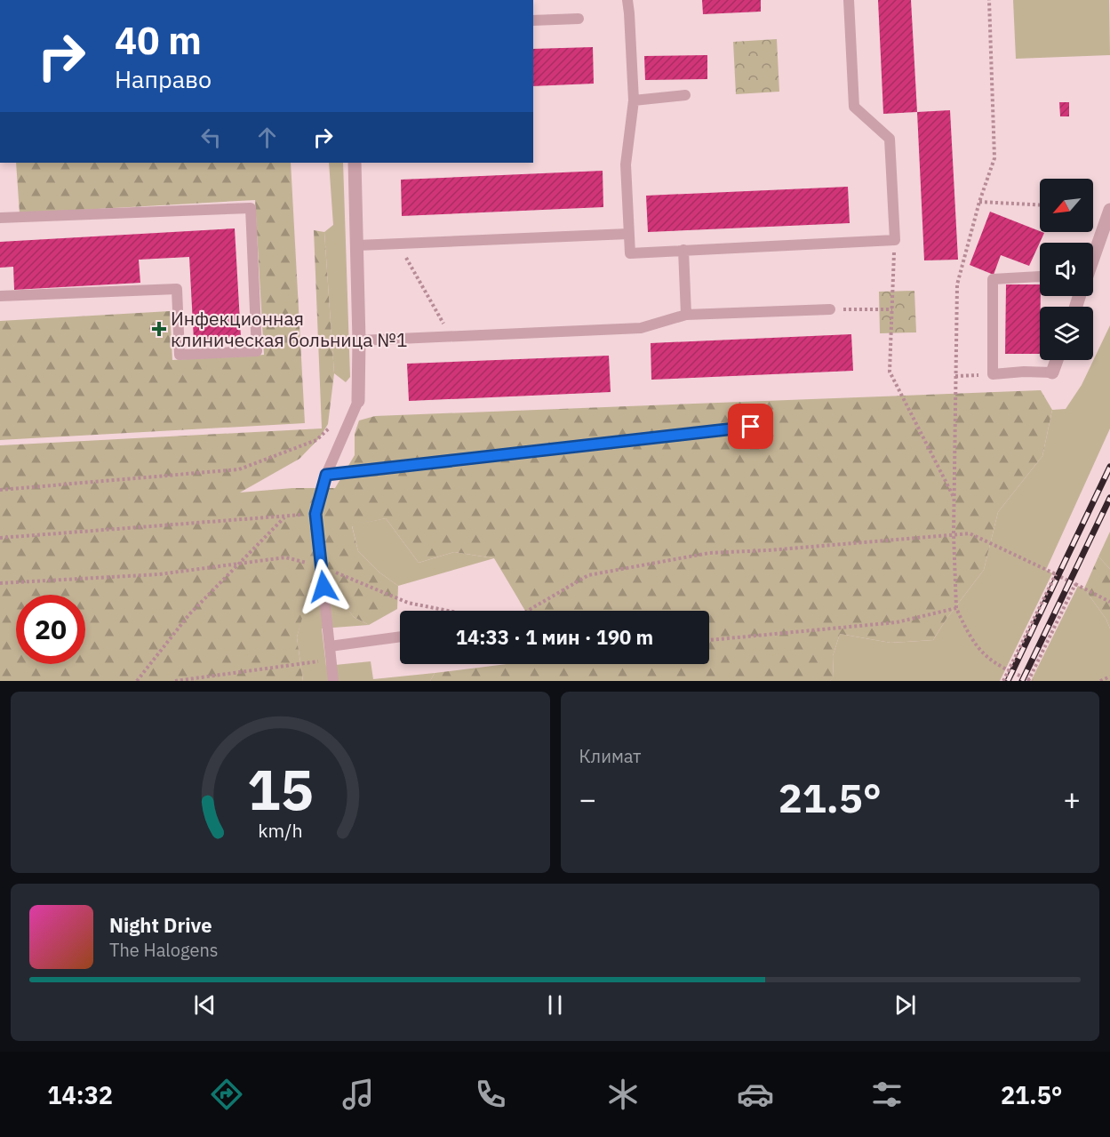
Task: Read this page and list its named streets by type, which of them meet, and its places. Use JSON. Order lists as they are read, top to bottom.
{
  "places": {
    "health": ["Инфекционная клиническая больница №1"]
  },
  "north": "bottom left",
  "page": {
    "turn": ["40 m", "Направо"],
    "limit": "20",
    "trip": "14:33 · 1 мин · 190 m",
    "tile": "Климат",
    "heat": ["−", "21.5°", "+"],
    "song": ["Night Drive", "The Halogens"],
    "tabs": ["14:32", "21.5°"],
    "gauge": ["15", "km/h"]
  }
}
